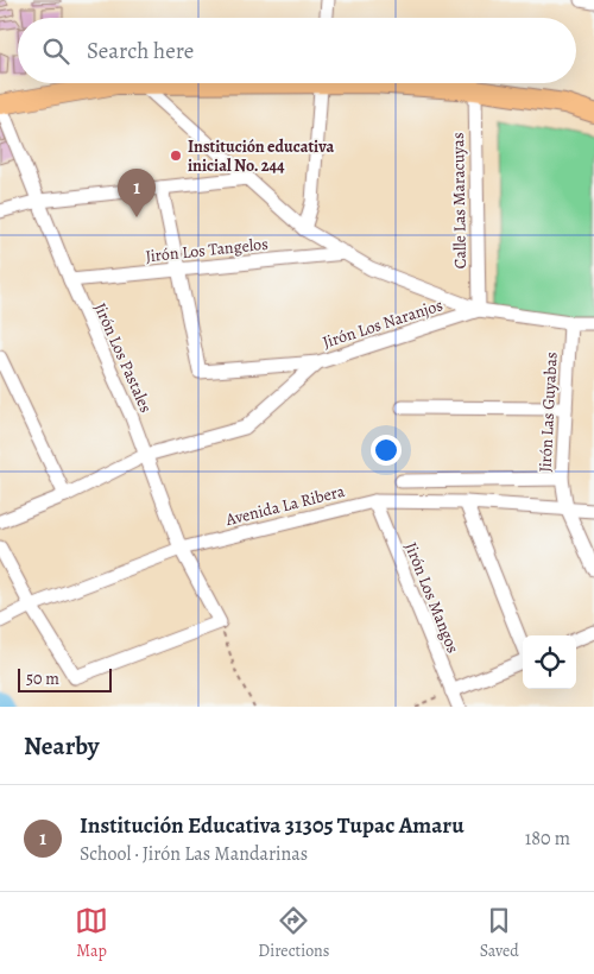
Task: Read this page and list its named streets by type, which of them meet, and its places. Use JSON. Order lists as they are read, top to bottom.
{
  "streets": {
    "street": [
      "Calle Las Maracuyas",
      "Jirón Los Tangelos",
      "Jirón Los Naranjos",
      "Jirón Los Pastales",
      "Jirón Las Guyabas",
      "Avenida La Ribera",
      "Jirón Los Mangos"
    ]
  },
  "crossings": [
    ["Calle Las Maracuyas", "Jirón Los Naranjos"],
    ["Jirón Los Tangelos", "Jirón Los Pastales"],
    ["Jirón Los Naranjos", "Jirón Los Pastales"],
    ["Jirón Los Pastales", "Avenida La Ribera"],
    ["Jirón Las Guyabas", "Avenida La Ribera"],
    ["Avenida La Ribera", "Jirón Los Mangos"]
  ],
  "places": ["Institución educativa inicial No. 244"],
  "scale_bar": "50 m",
  "page": {
    "search": "Search here",
    "pins": "1",
    "scale": "50 m",
    "heading": "Nearby",
    "list": [
      {
        "mark": "1",
        "name": "Institución Educativa 31305 Tupac Amaru",
        "note": "School · Jirón Las Mandarinas",
        "value": "180 m"
      }
    ],
    "nav": ["Map", "Directions", "Saved"]
  }
}
